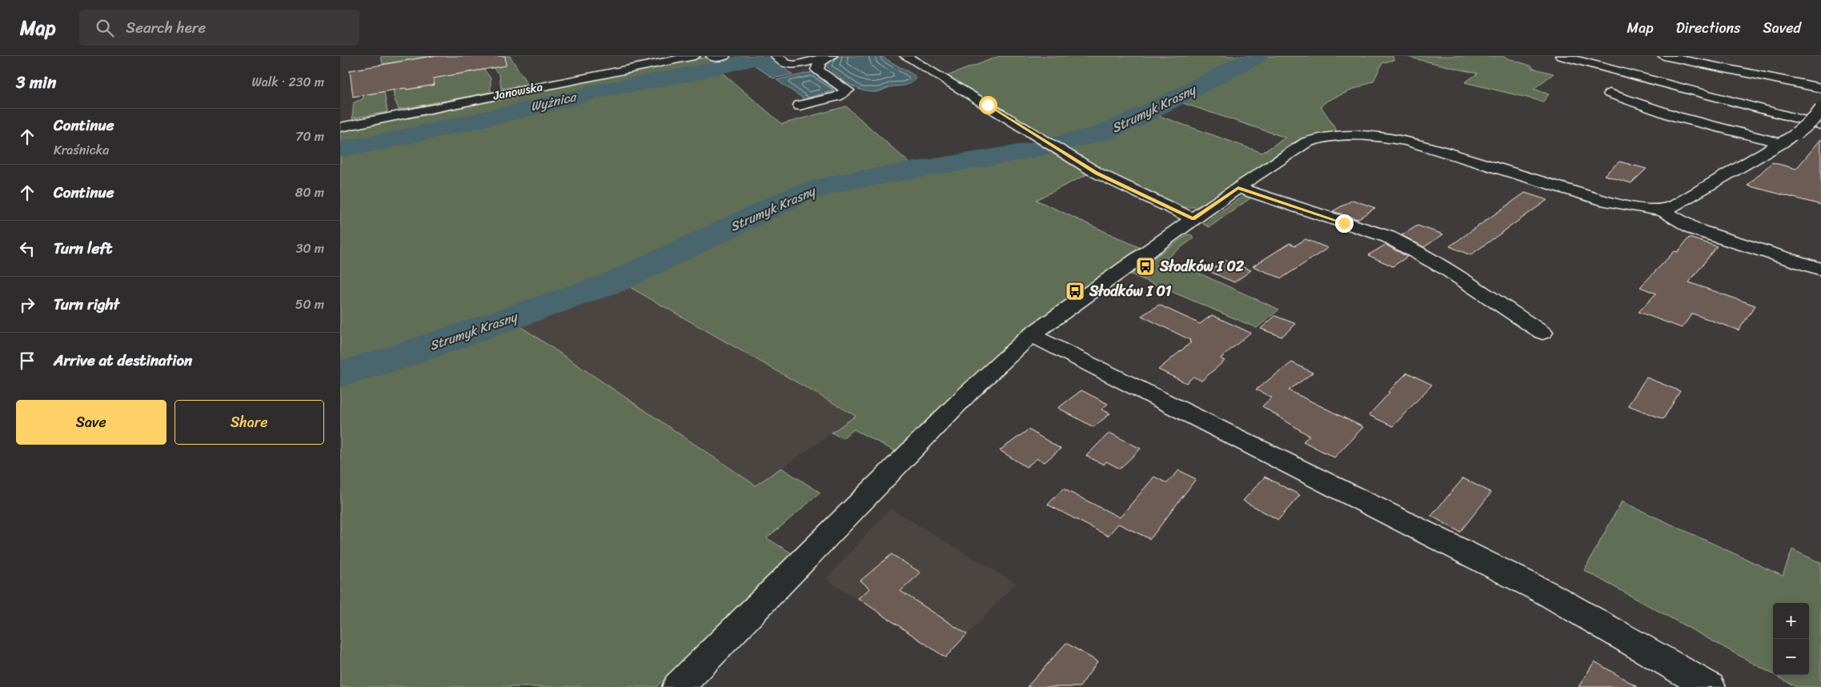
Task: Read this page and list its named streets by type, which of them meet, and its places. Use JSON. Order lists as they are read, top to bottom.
{
  "streets": {
    "main road": ["Janowska"]
  },
  "water": ["Wyżnica", "Strumyk Krasny"],
  "places": {
    "bus stop": ["Słodków I 02", "Słodków I 01"]
  },
  "page": {
    "header": "Map",
    "search": "Search here",
    "nav": ["Map", "Directions", "Saved"],
    "heading": ["3 min", "Walk · 230 m"],
    "list": [
      ["Continue", "Kraśnicka", "70 m"],
      ["Continue", "80 m"],
      ["Turn left", "30 m"],
      ["Turn right", "50 m"],
      "Arrive at destination"
    ],
    "buttons": ["Save", "Share"],
    "map_buttons": ["+", "−"]
  }
}
